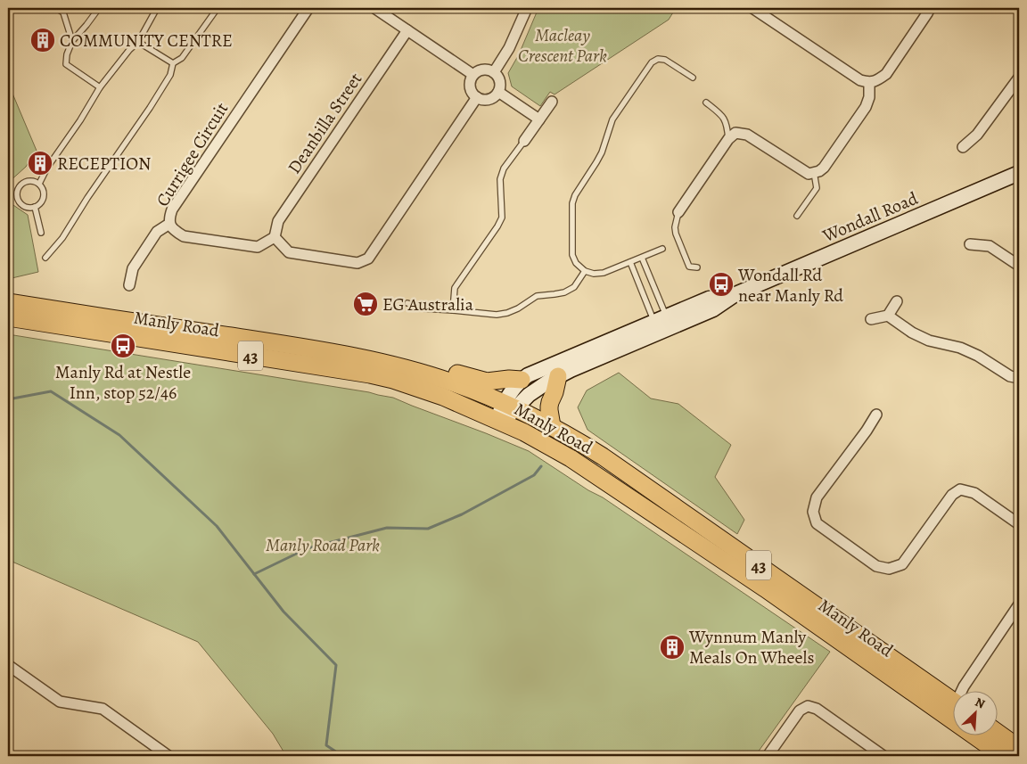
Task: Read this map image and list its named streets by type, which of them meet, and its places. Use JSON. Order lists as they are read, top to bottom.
{
  "streets": {
    "main road": ["Wondall Road", "Manly Road", "43"],
    "street": ["Deanbilla Street", "Currigee Circuit"]
  },
  "crossings": [
    ["Deanbilla Street", "Currigee Circuit"],
    ["Wondall Road", "Manly Road"]
  ],
  "parks": ["Macleay Crescent Park", "Manly Road Park"],
  "places": {
    "building": ["COMMUNITY CENTRE", "RECEPTION", "Wynnum Manly Meals On Wheels"],
    "bus stop": ["Wondall Rd near Manly Rd", "Manly Rd at Nestle Inn, stop 52/46"],
    "supermarket": ["EG Australia"]
  },
  "north": "top right"
}
